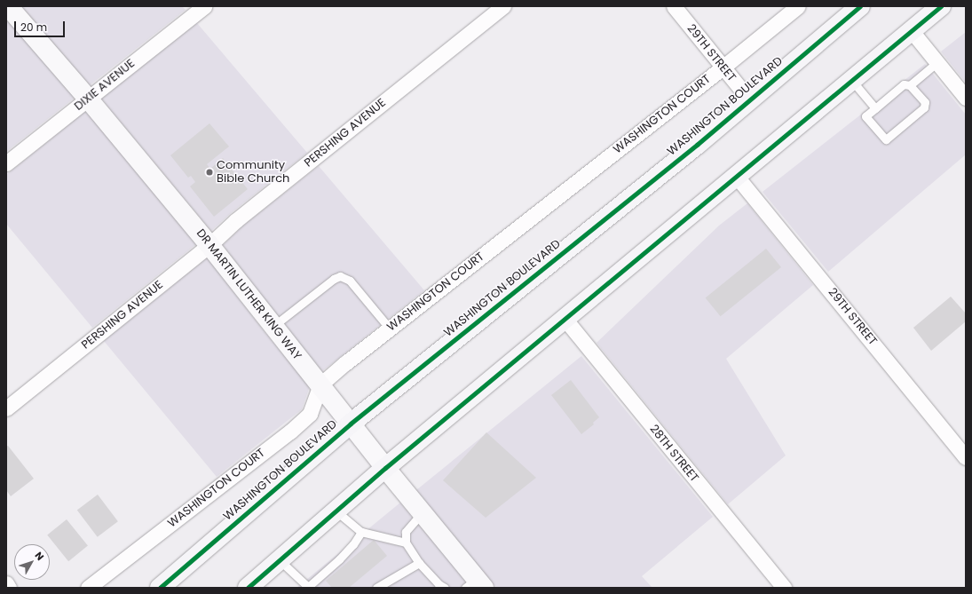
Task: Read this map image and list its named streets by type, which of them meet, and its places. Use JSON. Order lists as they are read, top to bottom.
{
  "streets": {
    "main road": ["WASHINGTON BOULEVARD"],
    "street": [
      "29TH STREET",
      "DIXIE AVENUE",
      "WASHINGTON COURT",
      "PERSHING AVENUE",
      "DR MARTIN LUTHER KING WAY",
      "28TH STREET"
    ]
  },
  "crossings": [
    ["29TH STREET", "WASHINGTON BOULEVARD"],
    ["29TH STREET", "WASHINGTON COURT"],
    ["DIXIE AVENUE", "DR MARTIN LUTHER KING WAY"],
    ["WASHINGTON BOULEVARD", "DR MARTIN LUTHER KING WAY"],
    ["WASHINGTON COURT", "DR MARTIN LUTHER KING WAY"],
    ["PERSHING AVENUE", "DR MARTIN LUTHER KING WAY"]
  ],
  "places": ["Community Bible Church"],
  "scale_bar": "20 m",
  "north": "top right"
}
